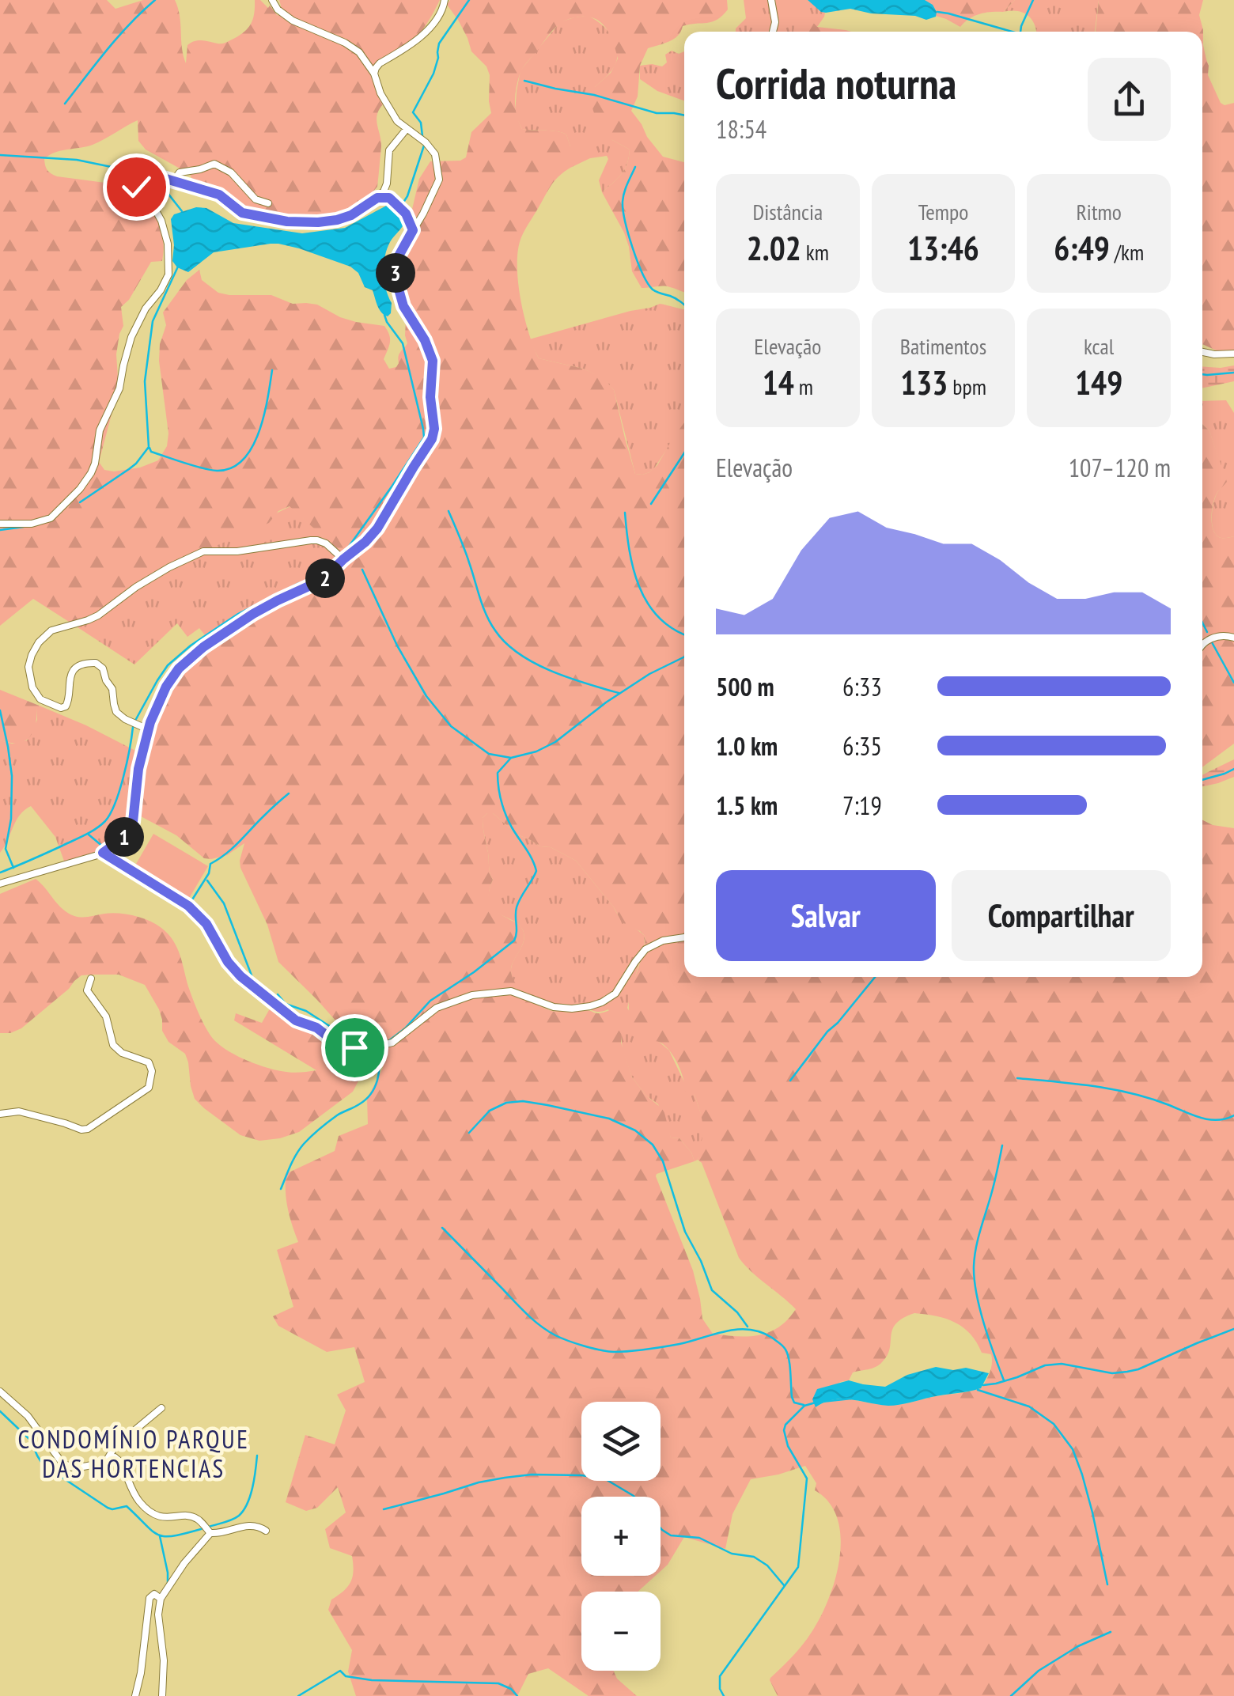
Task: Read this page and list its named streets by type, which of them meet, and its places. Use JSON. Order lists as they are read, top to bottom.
{
  "districts": ["CONDOMÍNIO PARQUE DAS HORTENCIAS"],
  "page": {
    "heading": ["Corrida noturna", "18:54"],
    "stats": [
      ["Distância", "2.02 km"],
      ["Tempo", "13:46"],
      ["Ritmo", "6:49 /km"],
      ["Elevação", "14 m"],
      ["Batimentos", "133 bpm"],
      ["kcal", "149"]
    ],
    "pins": ["3", "2", "1"],
    "chart": ["Elevação", "107–120 m"],
    "list": [
      {
        "name": "500 m",
        "note": "6:33"
      },
      {
        "name": "1.0 km",
        "note": "6:35"
      },
      {
        "name": "1.5 km",
        "note": "7:19"
      }
    ],
    "buttons": ["Salvar", "Compartilhar"],
    "map_buttons": ["+", "−"]
  }
}
